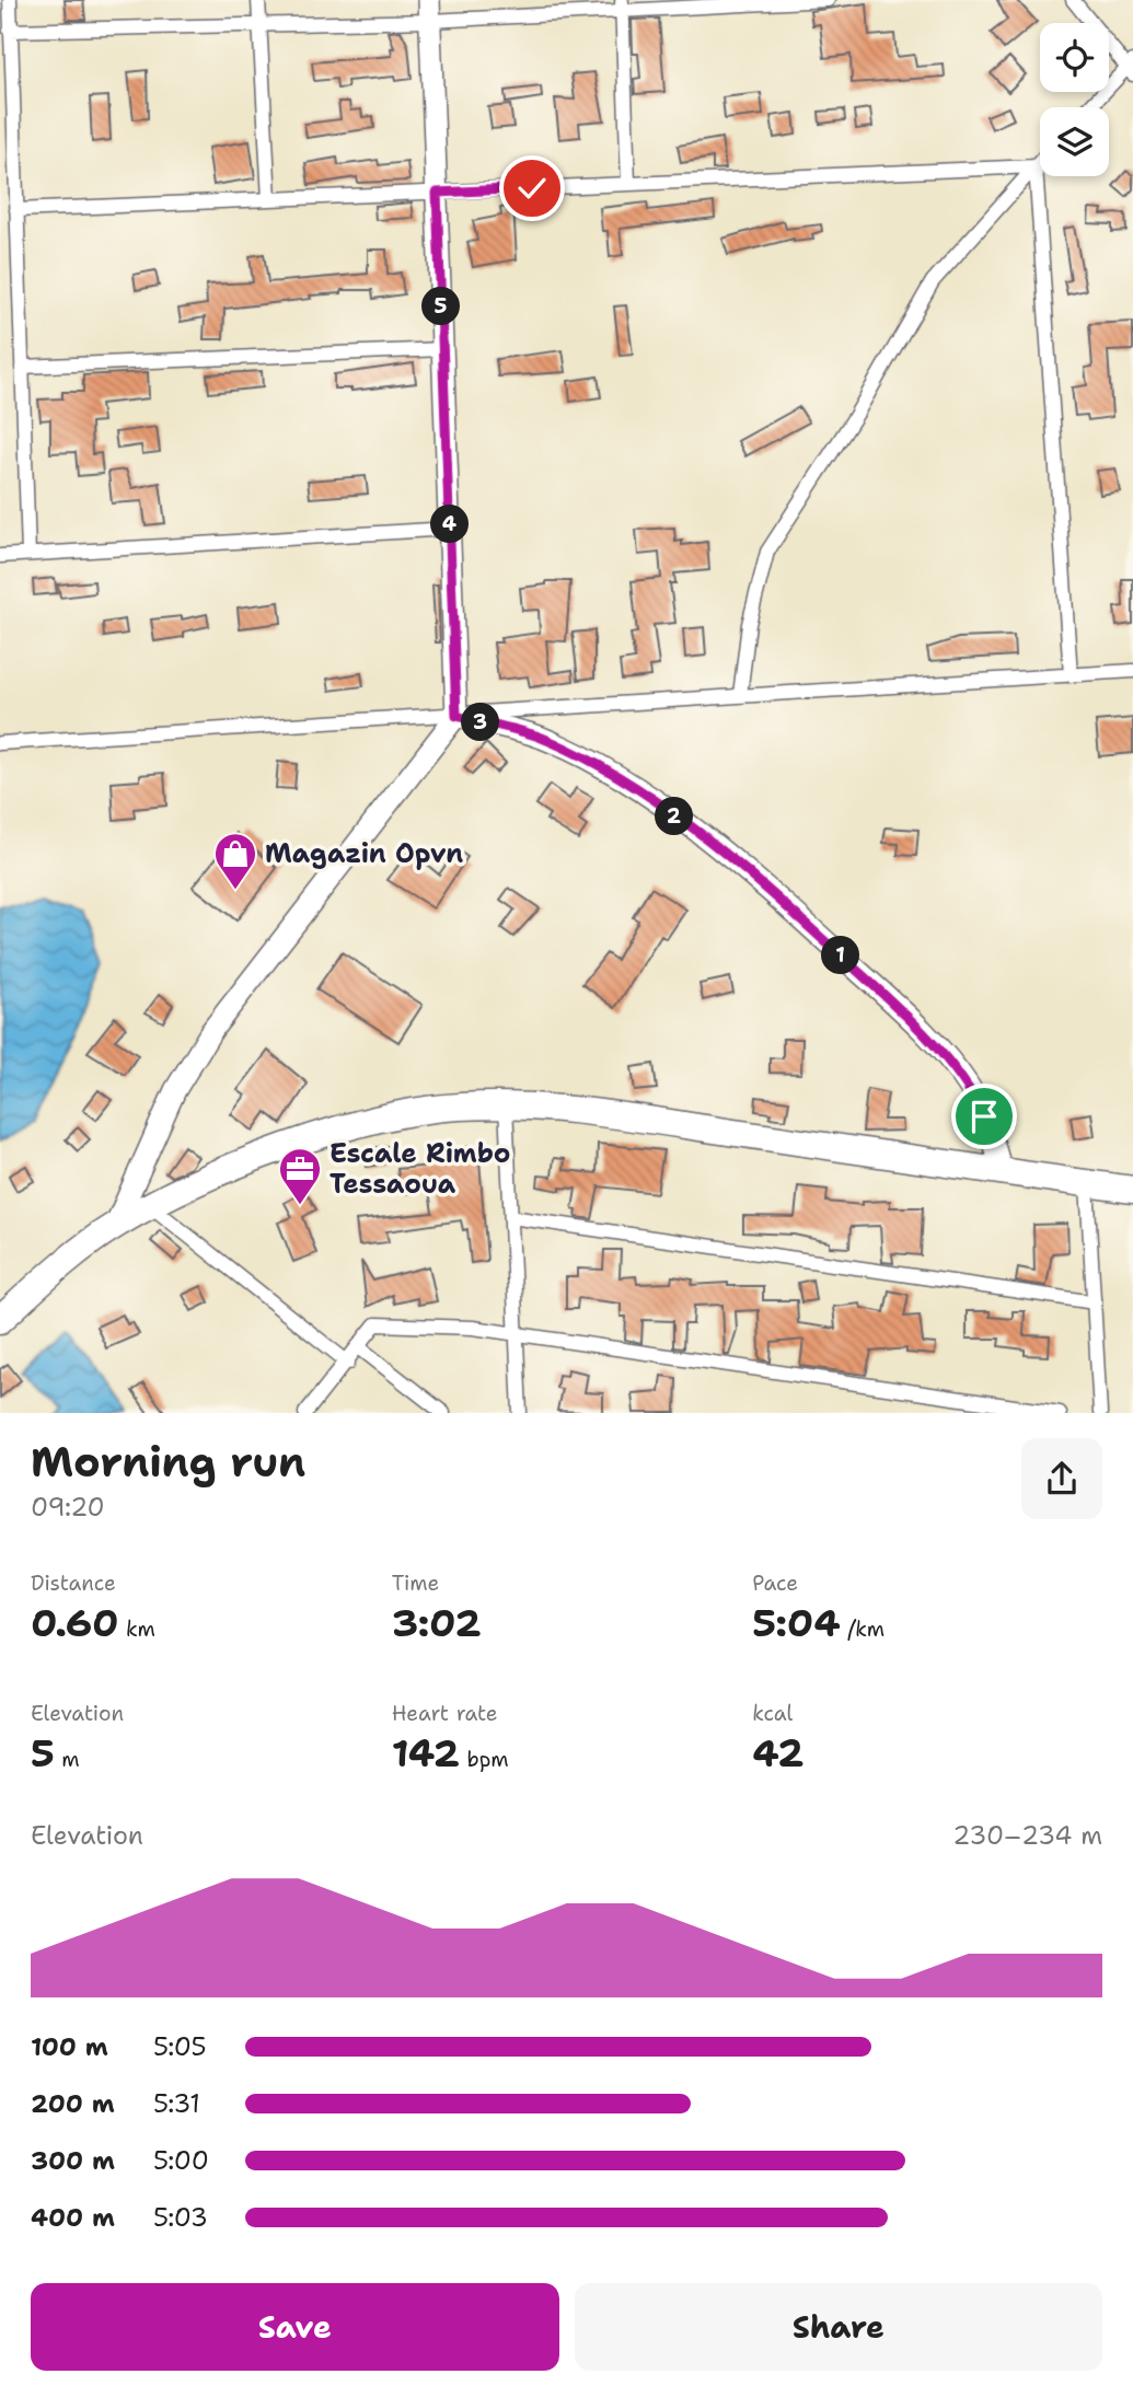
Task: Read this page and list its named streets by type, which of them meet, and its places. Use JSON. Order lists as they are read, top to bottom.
{
  "places": {
    "shop": ["Magazin Opvn"],
    "office": ["Escale Rimbo Tessaoua"]
  },
  "page": {
    "pins": [
      "5",
      "4",
      "3",
      "2",
      "1"
    ],
    "heading": ["Morning run", "09:20"],
    "stats": [
      ["Distance", "0.60 km"],
      ["Time", "3:02"],
      ["Pace", "5:04 /km"],
      ["Elevation", "5 m"],
      ["Heart rate", "142 bpm"],
      ["kcal", "42"]
    ],
    "chart": ["Elevation", "230–234 m"],
    "list": [
      {
        "name": "100 m",
        "note": "5:05"
      },
      {
        "name": "200 m",
        "note": "5:31"
      },
      {
        "name": "300 m",
        "note": "5:00"
      },
      {
        "name": "400 m",
        "note": "5:03"
      }
    ],
    "buttons": ["Save", "Share"]
  }
}
